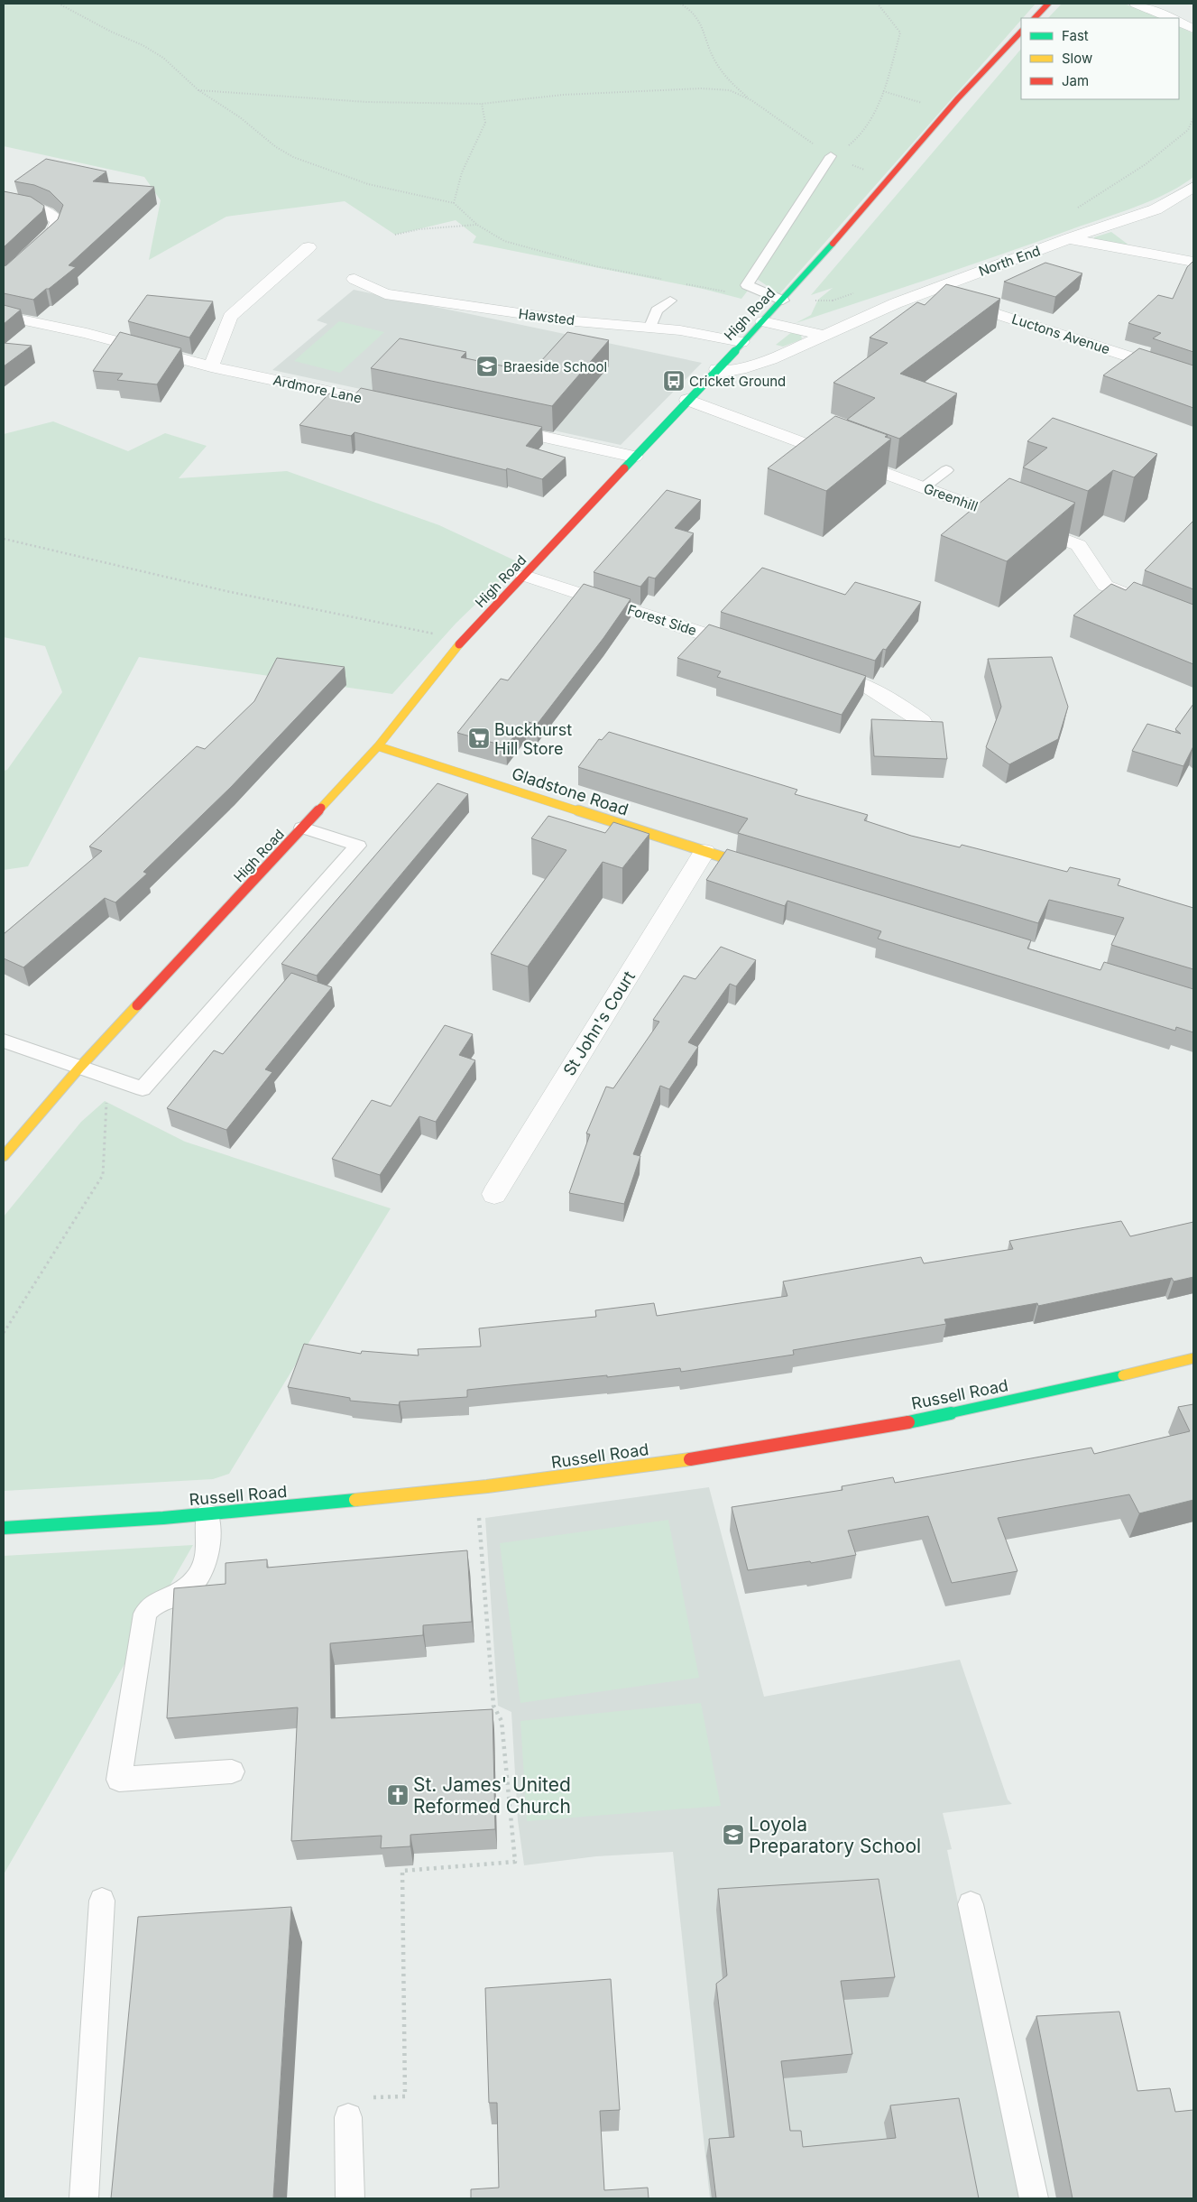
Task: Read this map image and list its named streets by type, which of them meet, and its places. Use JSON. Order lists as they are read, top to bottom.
{
  "streets": {
    "main road": ["High Road", "Gladstone Road", "Russell Road"],
    "street": [
      "North End",
      "Hawsted",
      "Luctons Avenue",
      "Ardmore Lane",
      "Greenhill",
      "Forest Side",
      "St John's Court"
    ]
  },
  "crossings": [
    ["North End", "High Road"],
    ["North End", "Luctons Avenue"],
    ["High Road", "Hawsted"],
    ["High Road", "Greenhill"],
    ["High Road", "Forest Side"],
    ["High Road", "Gladstone Road"],
    ["Gladstone Road", "St John's Court"]
  ],
  "places": {
    "school or university": ["Braeside School", "Loyola Preparatory School"],
    "bus stop": ["Cricket Ground"],
    "supermarket": ["Buckhurst Hill Store"],
    "church": ["St. James' United Reformed Church"]
  },
  "legend": ["Fast", "Slow", "Jam"]
}
